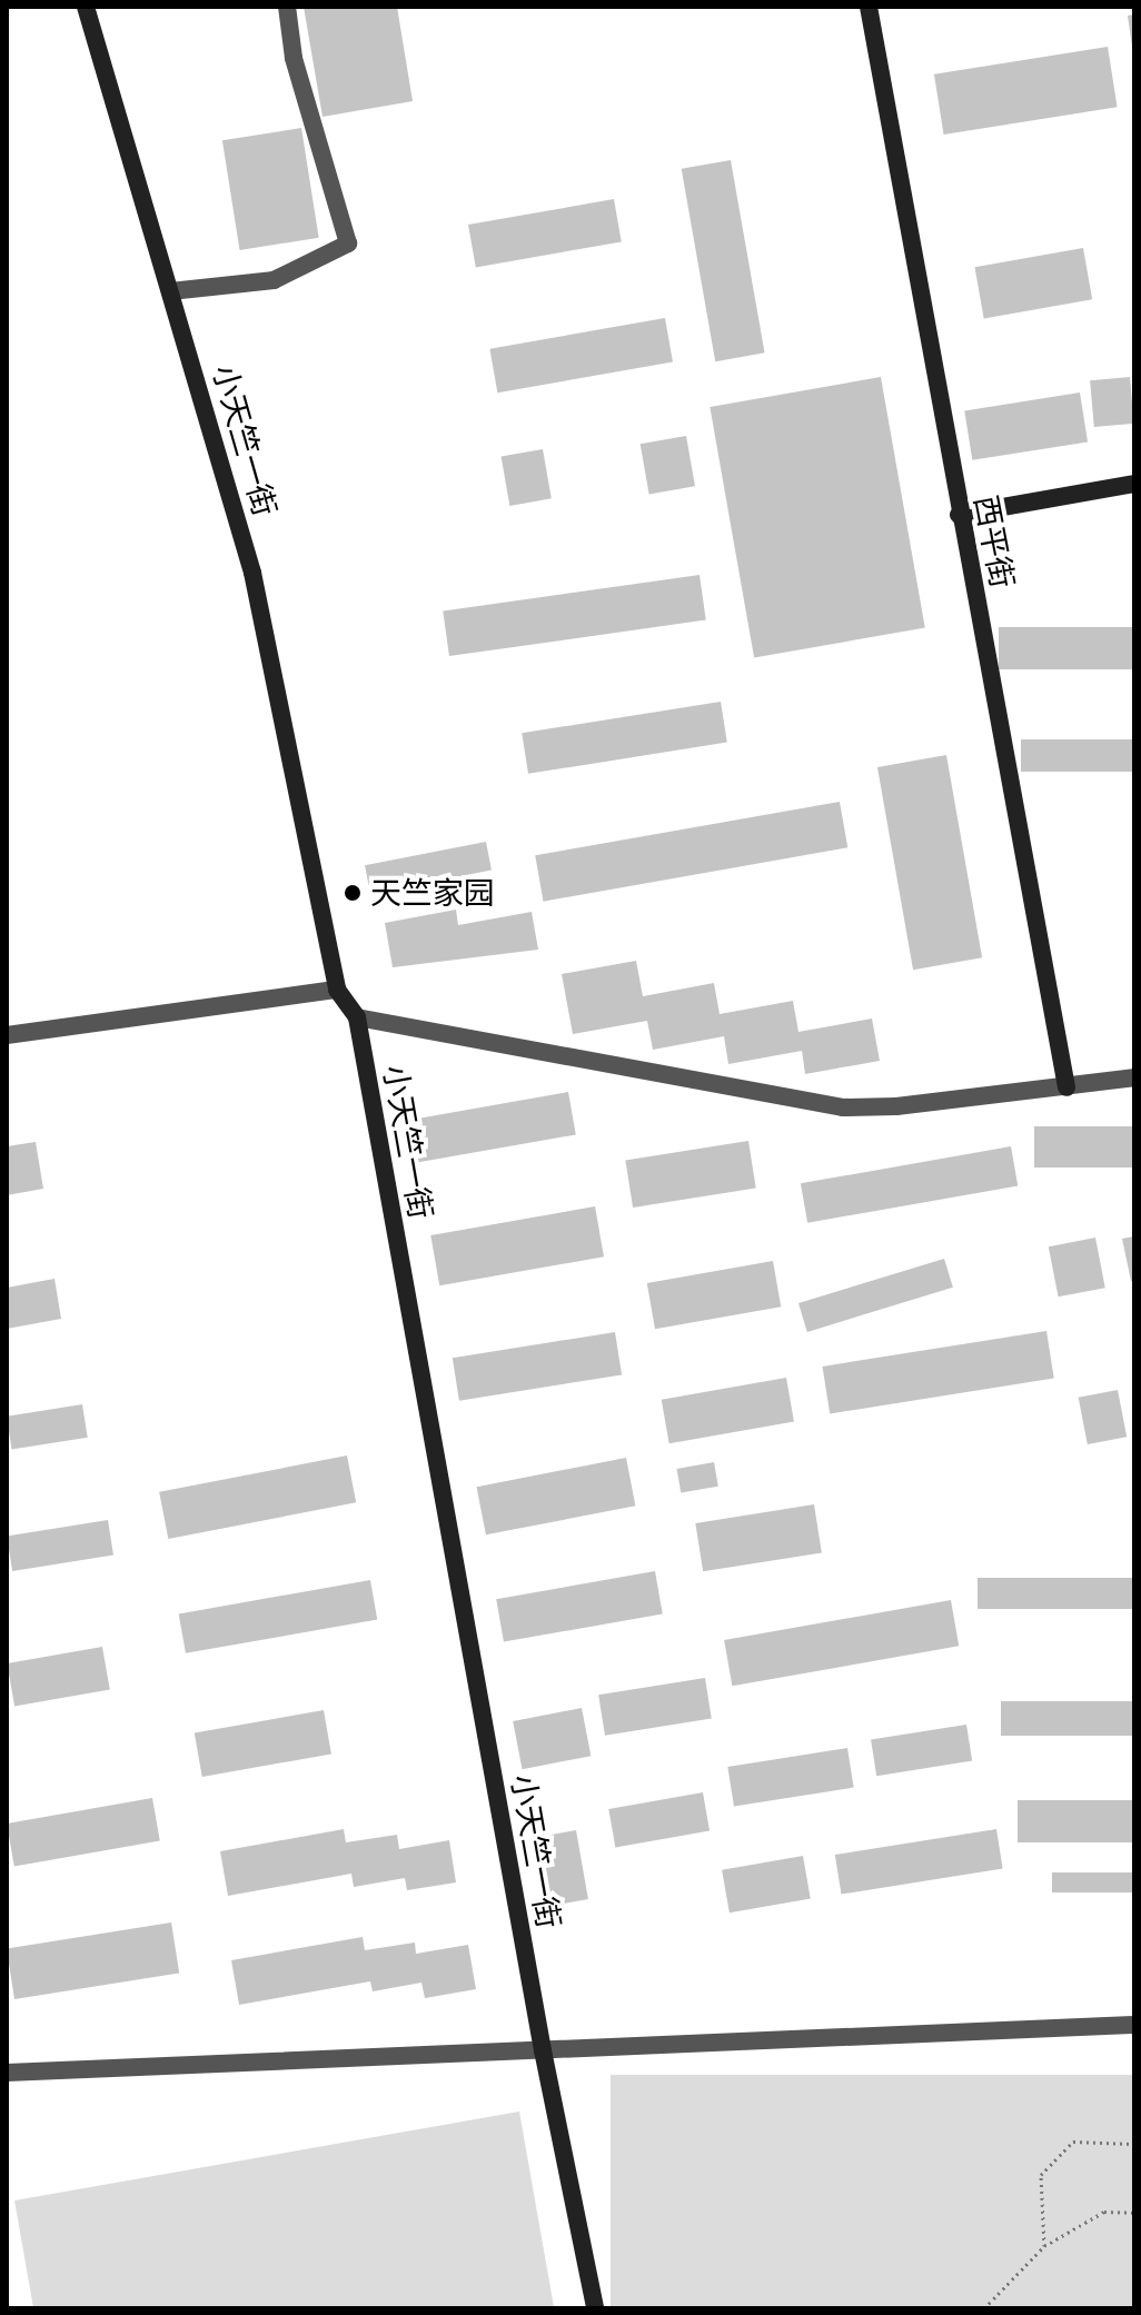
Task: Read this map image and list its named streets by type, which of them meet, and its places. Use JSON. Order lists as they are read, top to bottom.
{
  "streets": {
    "street": ["小天竺一街", "西平街"]
  },
  "places": ["天竺家园"]
}
